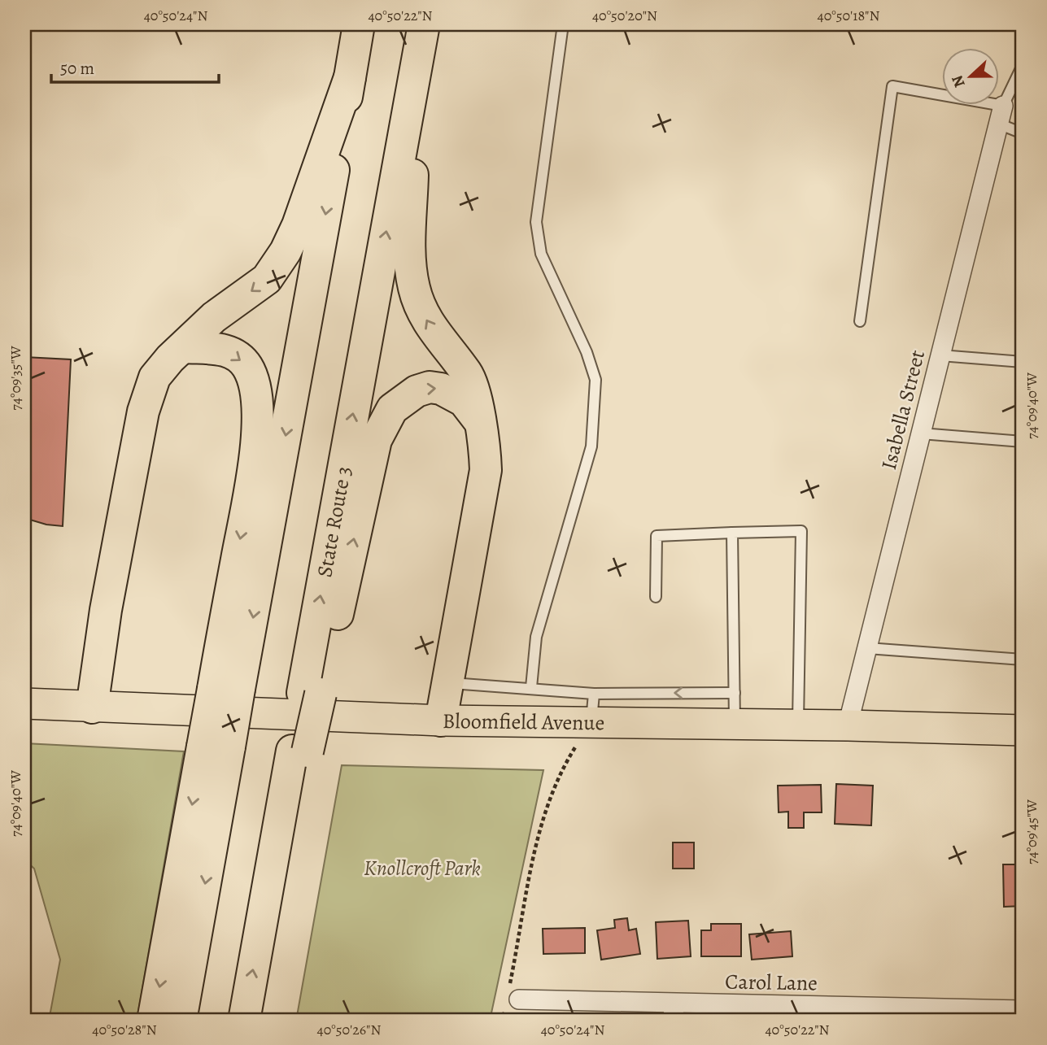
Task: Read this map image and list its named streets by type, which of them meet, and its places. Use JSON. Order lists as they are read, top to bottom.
{
  "streets": {
    "highway": ["State Route 3"],
    "main road": ["Bloomfield Avenue"],
    "street": ["Isabella Street", "Carol Lane"]
  },
  "crossings": [
    ["Isabella Street", "Bloomfield Avenue"]
  ],
  "parks": ["Knollcroft Park"],
  "scale_bar": "50 m",
  "north": "left",
  "coordinates": [
    "40°50'24\"N",
    "40°50'22\"N",
    "40°50'20\"N",
    "40°50'18\"N",
    "74°09'35\"W",
    "74°09'40\"W",
    "74°09'45\"W",
    "40°50'28\"N",
    "40°50'26\"N"
  ]
}
